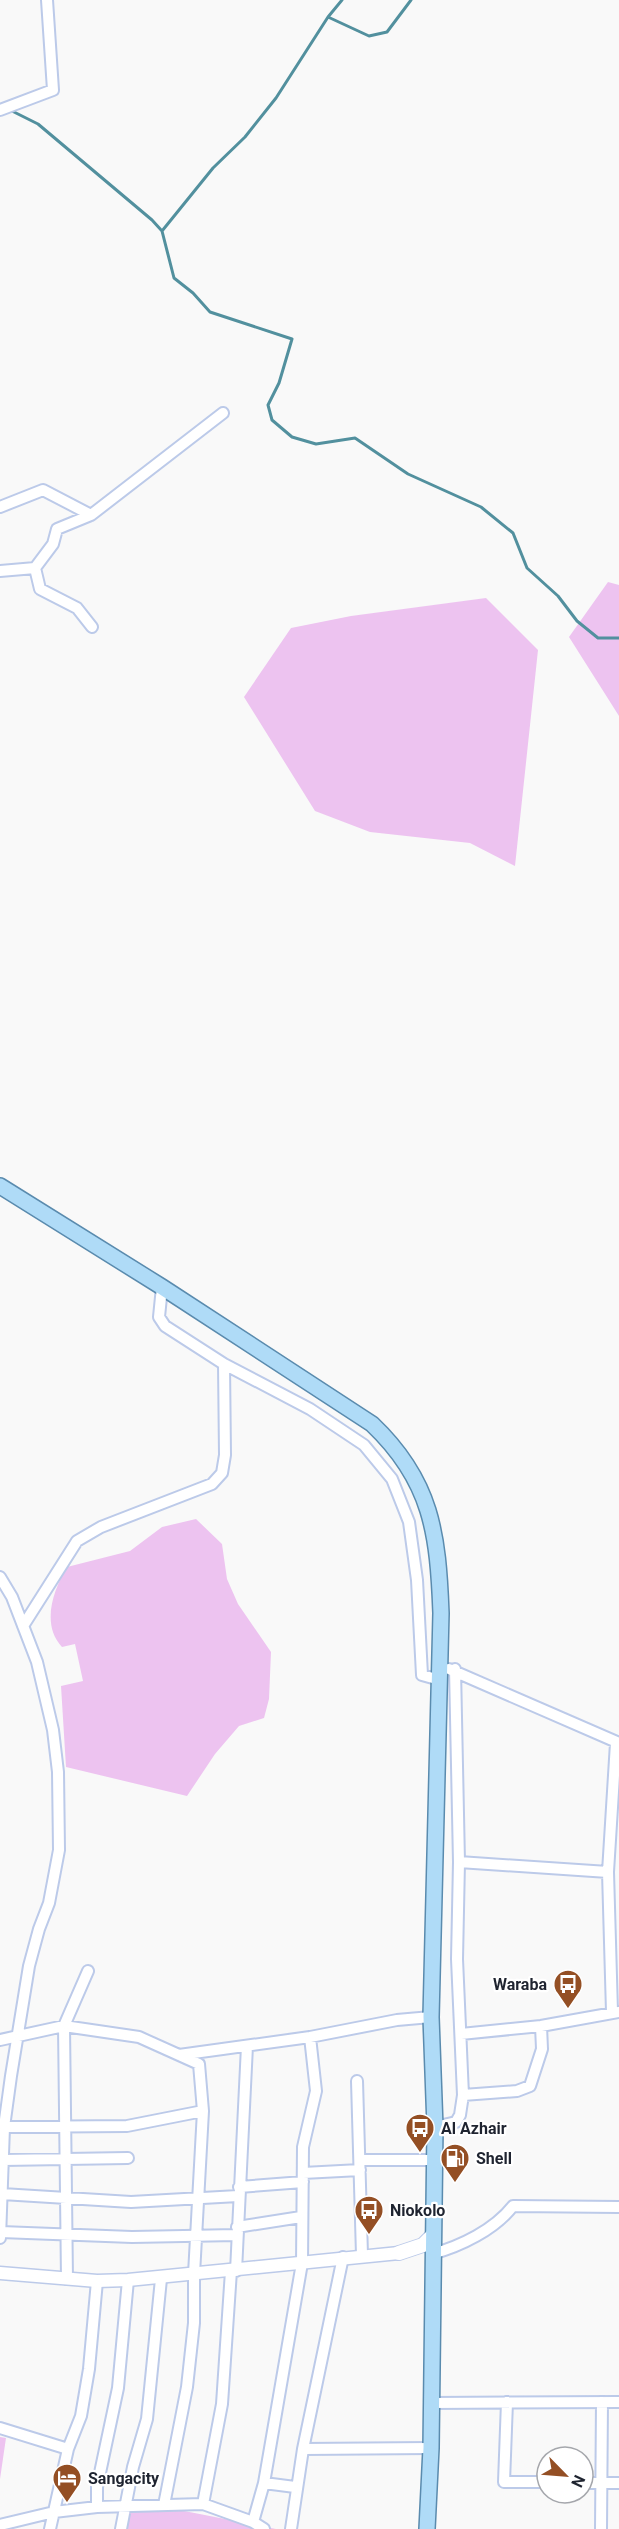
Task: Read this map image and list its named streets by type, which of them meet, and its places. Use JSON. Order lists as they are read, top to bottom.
{
  "places": {
    "bus stop": ["Waraba", "Al Azhair", "Niokolo"],
    "fuel station": ["Shell"],
    "hotel": ["Sangacity"]
  },
  "north": "bottom right"
}
